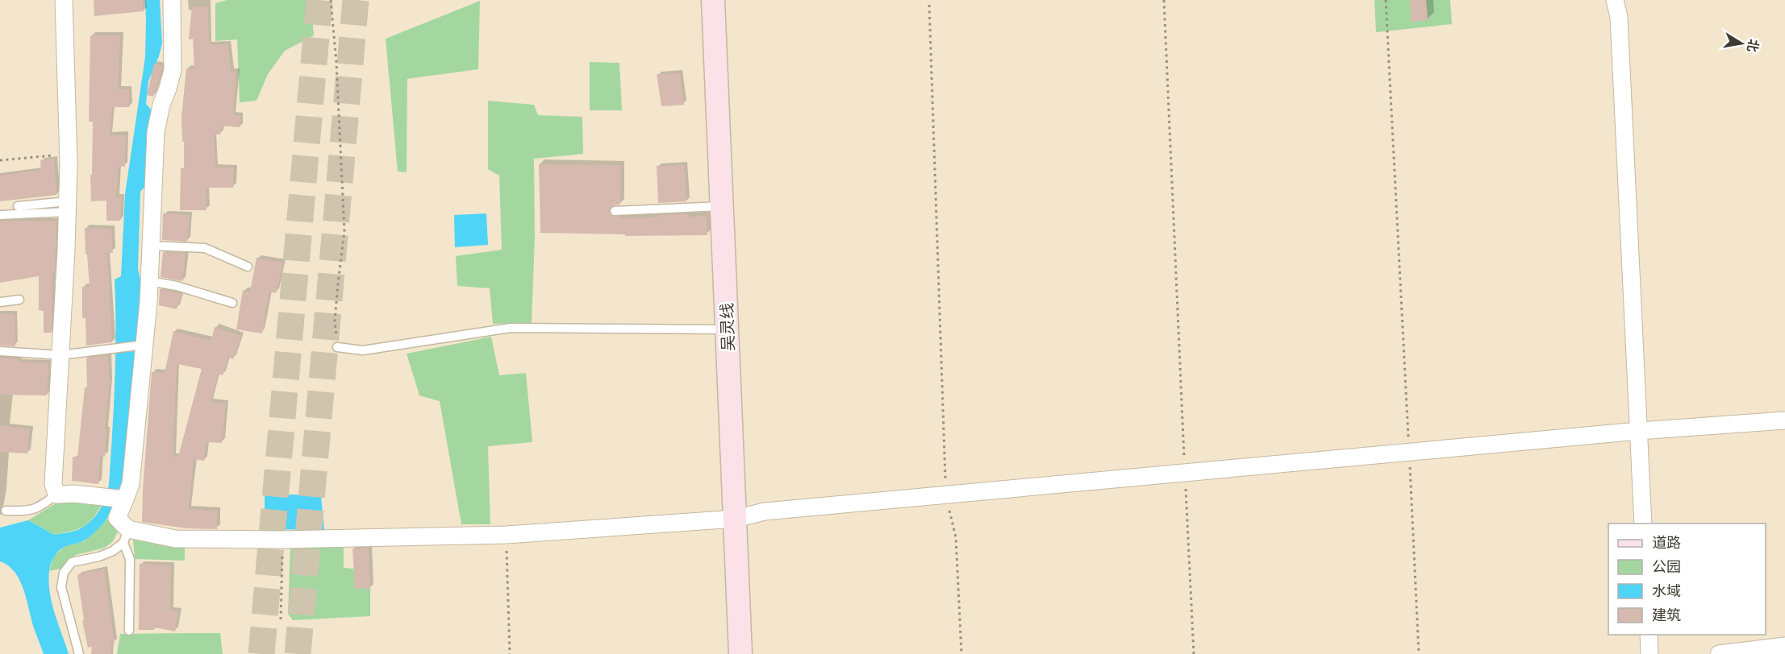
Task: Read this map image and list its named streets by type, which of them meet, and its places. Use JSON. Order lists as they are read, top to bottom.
{
  "streets": {
    "street": ["吴灵线"]
  },
  "legend": [
    "道路",
    "公园",
    "水域",
    "建筑"
  ],
  "north": "right"
}
